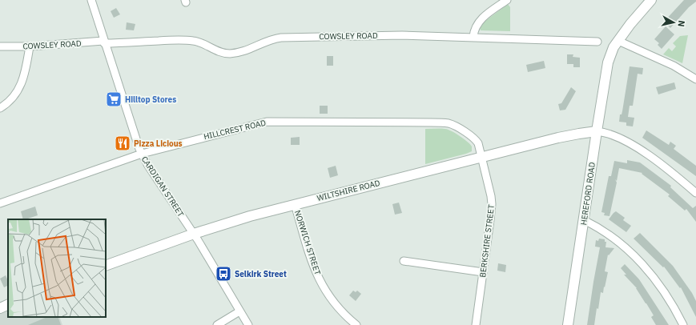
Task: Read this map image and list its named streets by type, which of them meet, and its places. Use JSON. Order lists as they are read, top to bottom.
{
  "streets": {
    "street": [
      "COWSLEY ROAD",
      "HILLCREST ROAD",
      "CARDIGAN STREET",
      "WILTSHIRE ROAD",
      "HEREFORD ROAD",
      "BERKSHIRE STREET",
      "NORWICH STREET"
    ]
  },
  "crossings": [
    ["COWSLEY ROAD", "CARDIGAN STREET"],
    ["HILLCREST ROAD", "CARDIGAN STREET"],
    ["HILLCREST ROAD", "WILTSHIRE ROAD"],
    ["HILLCREST ROAD", "BERKSHIRE STREET"],
    ["CARDIGAN STREET", "WILTSHIRE ROAD"],
    ["WILTSHIRE ROAD", "HEREFORD ROAD"],
    ["WILTSHIRE ROAD", "BERKSHIRE STREET"],
    ["WILTSHIRE ROAD", "NORWICH STREET"]
  ],
  "places": {
    "supermarket": ["Hilltop Stores"],
    "restaurant": ["Pizza Licious"],
    "bus stop": ["Selkirk Street"]
  },
  "north": "right"
}
